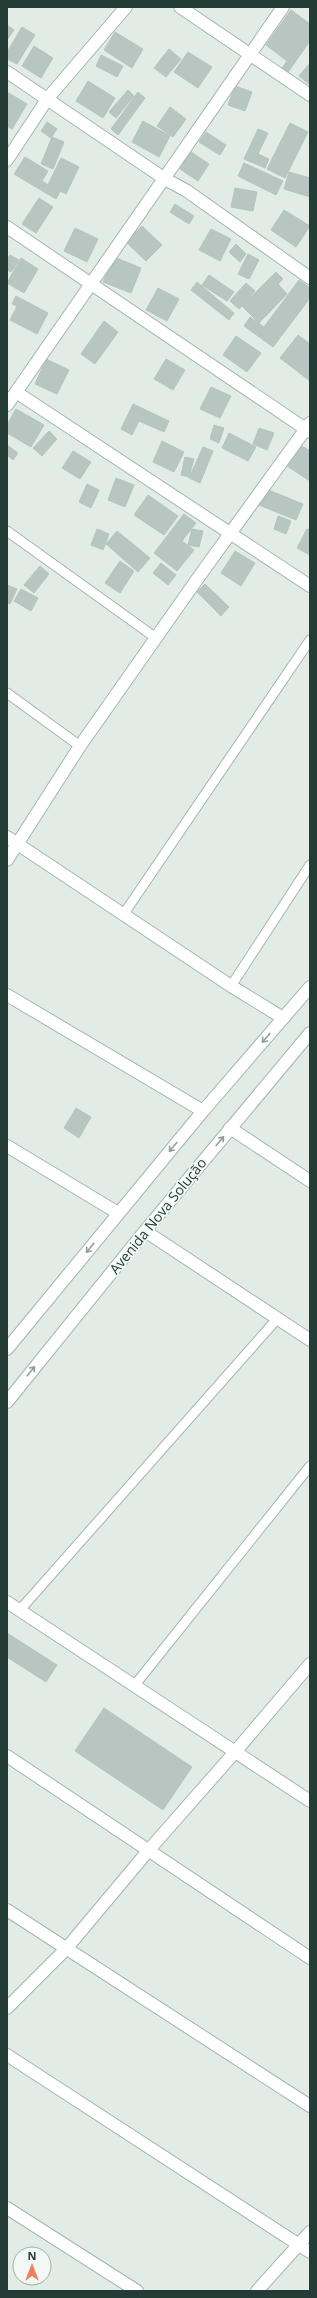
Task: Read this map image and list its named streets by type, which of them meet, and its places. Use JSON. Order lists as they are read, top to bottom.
{
  "streets": {
    "street": ["Avenida Nova Solução"]
  },
  "north": "top"
}
